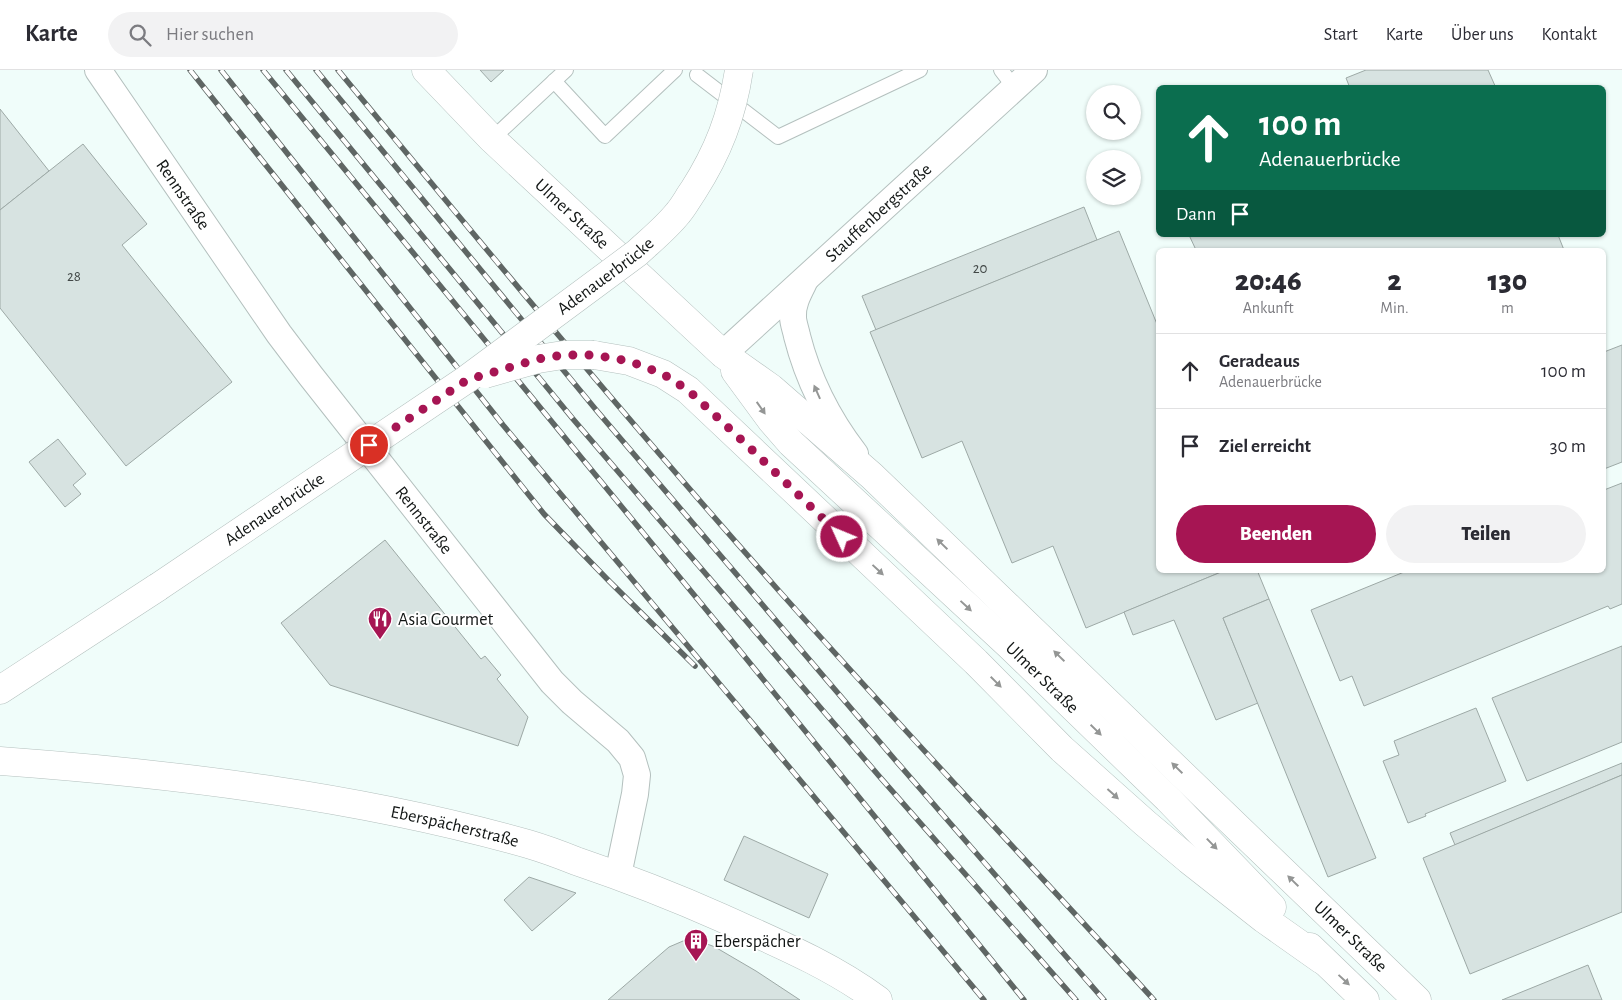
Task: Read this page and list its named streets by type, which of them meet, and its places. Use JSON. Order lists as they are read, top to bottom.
{
  "streets": {
    "main road": ["Ulmer Straße", "Adenauerbrücke", "Eberspächerstraße"],
    "street": ["Rennstraße", "Stauffenbergstraße"]
  },
  "crossings": [
    ["Rennstraße", "Eberspächerstraße"],
    ["Stauffenbergstraße", "Ulmer Straße"]
  ],
  "places": {
    "restaurant": ["Asia Gourmet"],
    "building": ["Eberspächer"]
  },
  "house_numbers": ["20", "28"],
  "page": {
    "header": "Karte",
    "search": "Hier suchen",
    "nav": [
      "Start",
      "Karte",
      "Über uns",
      "Kontakt"
    ],
    "turn": ["100 m", "Adenauerbrücke"],
    "then": "Dann",
    "eta": [
      "20:46",
      "Ankunft",
      "2",
      "Min.",
      "130",
      "m"
    ],
    "list": [
      {
        "name": "Geradeaus",
        "note": "Adenauerbrücke",
        "value": "100 m"
      },
      {
        "name": "Ziel erreicht",
        "value": "30 m"
      }
    ],
    "buttons": ["Beenden", "Teilen"]
  }
}
